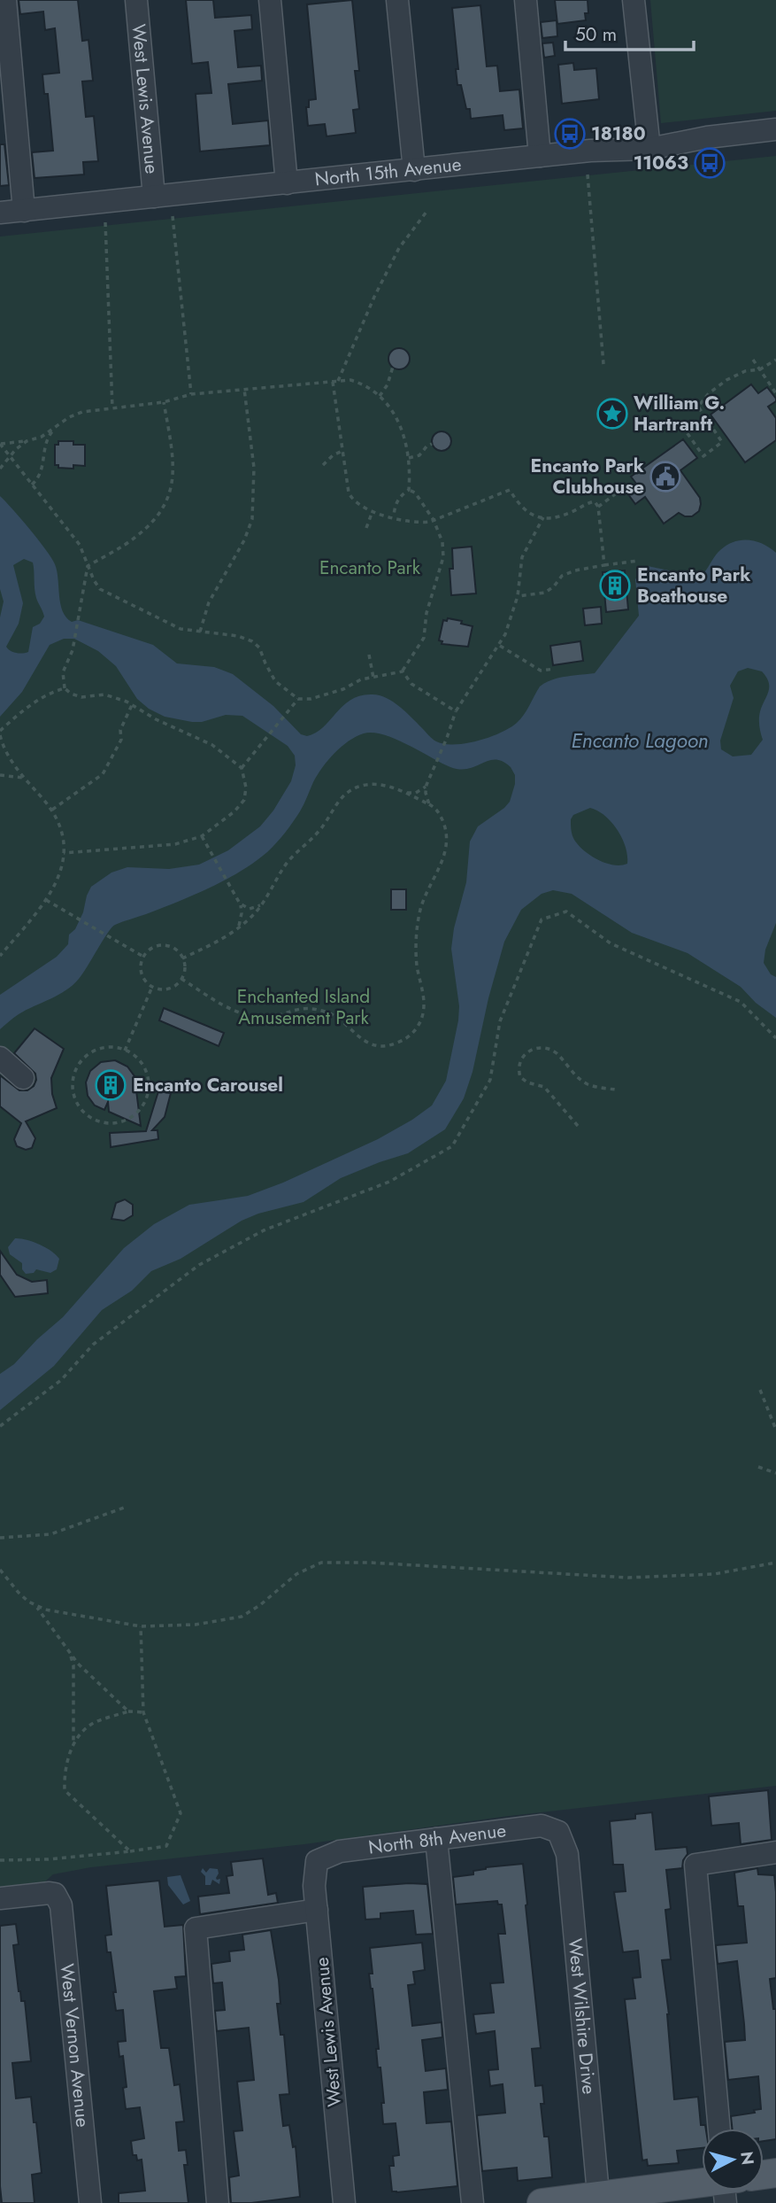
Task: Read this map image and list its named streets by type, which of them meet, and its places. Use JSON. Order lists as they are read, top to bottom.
{
  "streets": {
    "street": [
      "West Lewis Avenue",
      "North 15th Avenue",
      "North 8th Avenue",
      "West Wilshire Drive",
      "West Vernon Avenue"
    ]
  },
  "crossings": [
    ["West Lewis Avenue", "North 15th Avenue"],
    ["West Lewis Avenue", "North 8th Avenue"],
    ["North 8th Avenue", "West Wilshire Drive"]
  ],
  "water": ["Encanto Lagoon"],
  "parks": ["Encanto Park", "Enchanted Island Amusement Park"],
  "places": {
    "bus stop": ["18180", "11063"],
    "place": ["William G. Hartranft"],
    "public building": ["Encanto Park Clubhouse"],
    "building": ["Encanto Park Boathouse", "Encanto Carousel"]
  },
  "scale_bar": "50 m",
  "north": "right"
}
